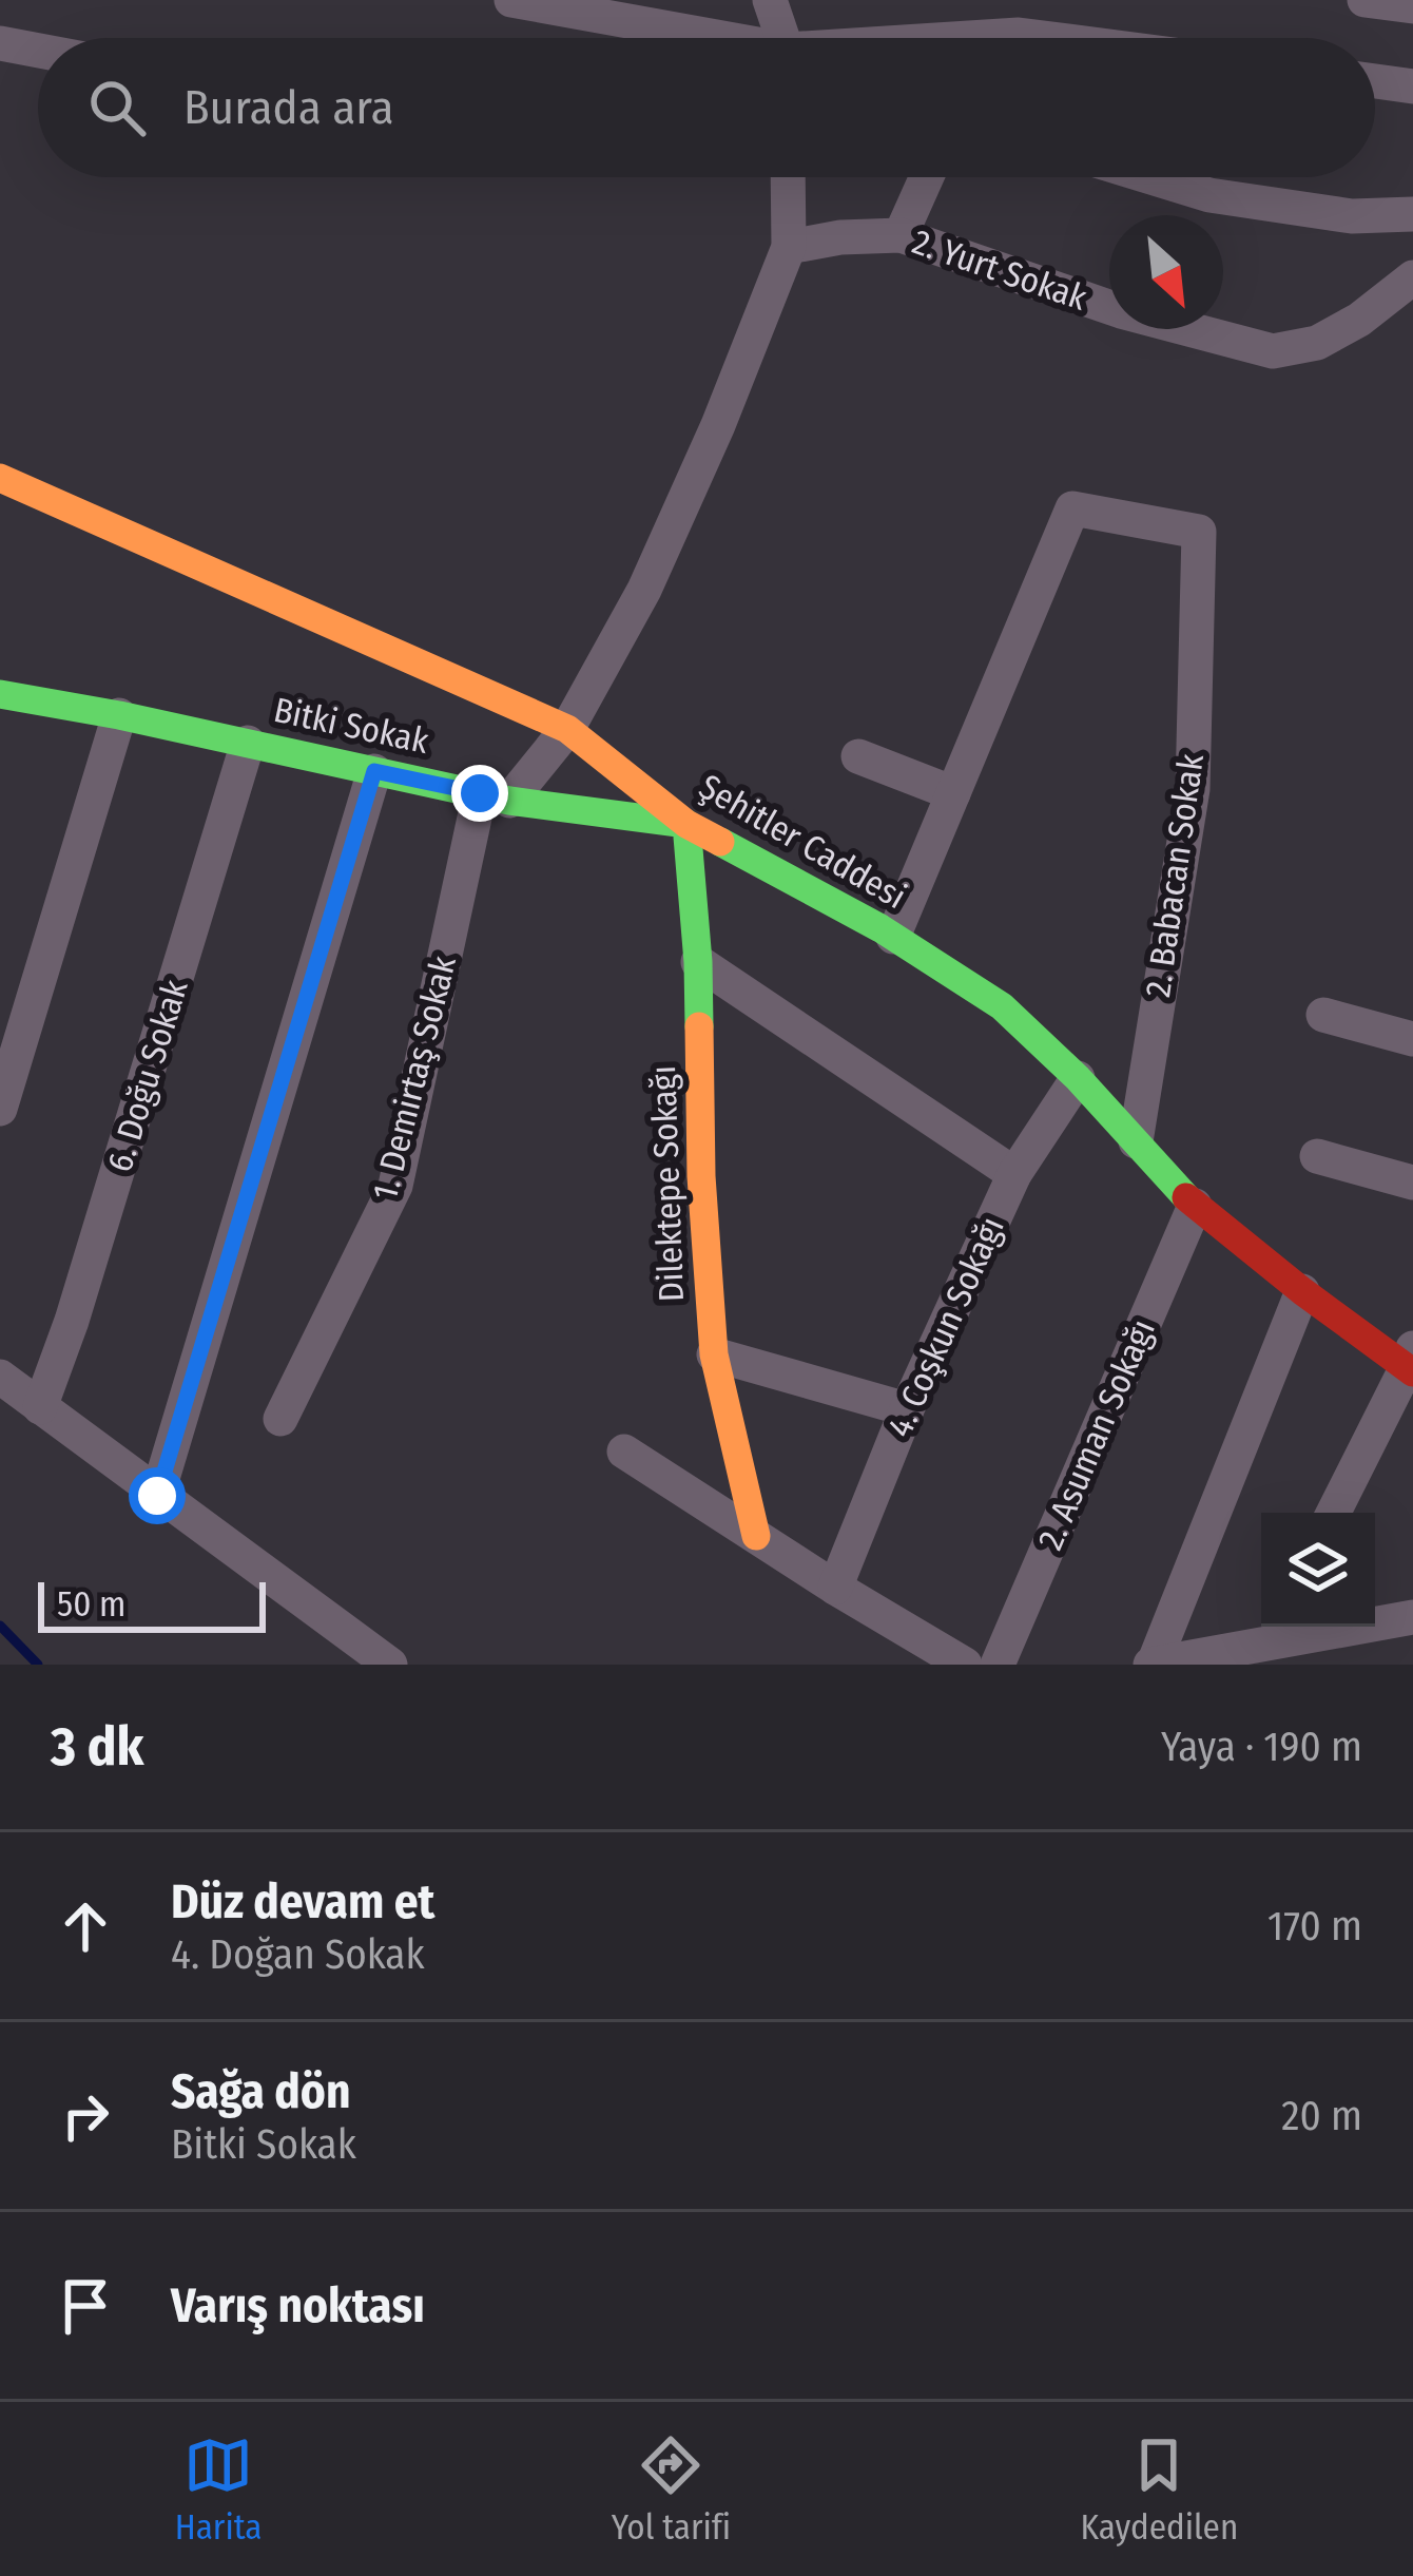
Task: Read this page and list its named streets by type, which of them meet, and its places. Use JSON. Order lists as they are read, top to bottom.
{
  "streets": {
    "street": [
      "2. Yurt Sokak",
      "Bitki Sokak",
      "Şehitler Caddesi",
      "2. Babacan Sokak",
      "6. Doğu Sokak",
      "1. Demirtaş Sokak",
      "Dilektepe Sokağı",
      "4. Coşkun Sokağı",
      "2. Asuman Sokağı"
    ]
  },
  "crossings": [
    ["Bitki Sokak", "Şehitler Caddesi"],
    ["Bitki Sokak", "6. Doğu Sokak"],
    ["Bitki Sokak", "1. Demirtaş Sokak"],
    ["Bitki Sokak", "Dilektepe Sokağı"],
    ["Şehitler Caddesi", "2. Babacan Sokak"],
    ["Şehitler Caddesi", "Dilektepe Sokağı"],
    ["Şehitler Caddesi", "4. Coşkun Sokağı"],
    ["Şehitler Caddesi", "2. Asuman Sokağı"]
  ],
  "scale_bar": "50 m",
  "north": "bottom right",
  "page": {
    "search": "Burada ara",
    "scale": "50 m",
    "heading": ["3 dk", "Yaya · 190 m"],
    "list": [
      ["Düz devam et", "4. Doğan Sokak", "170 m"],
      ["Sağa dön", "Bitki Sokak", "20 m"],
      "Varış noktası"
    ],
    "nav": ["Harita", "Yol tarifi", "Kaydedilen"]
  }
}
